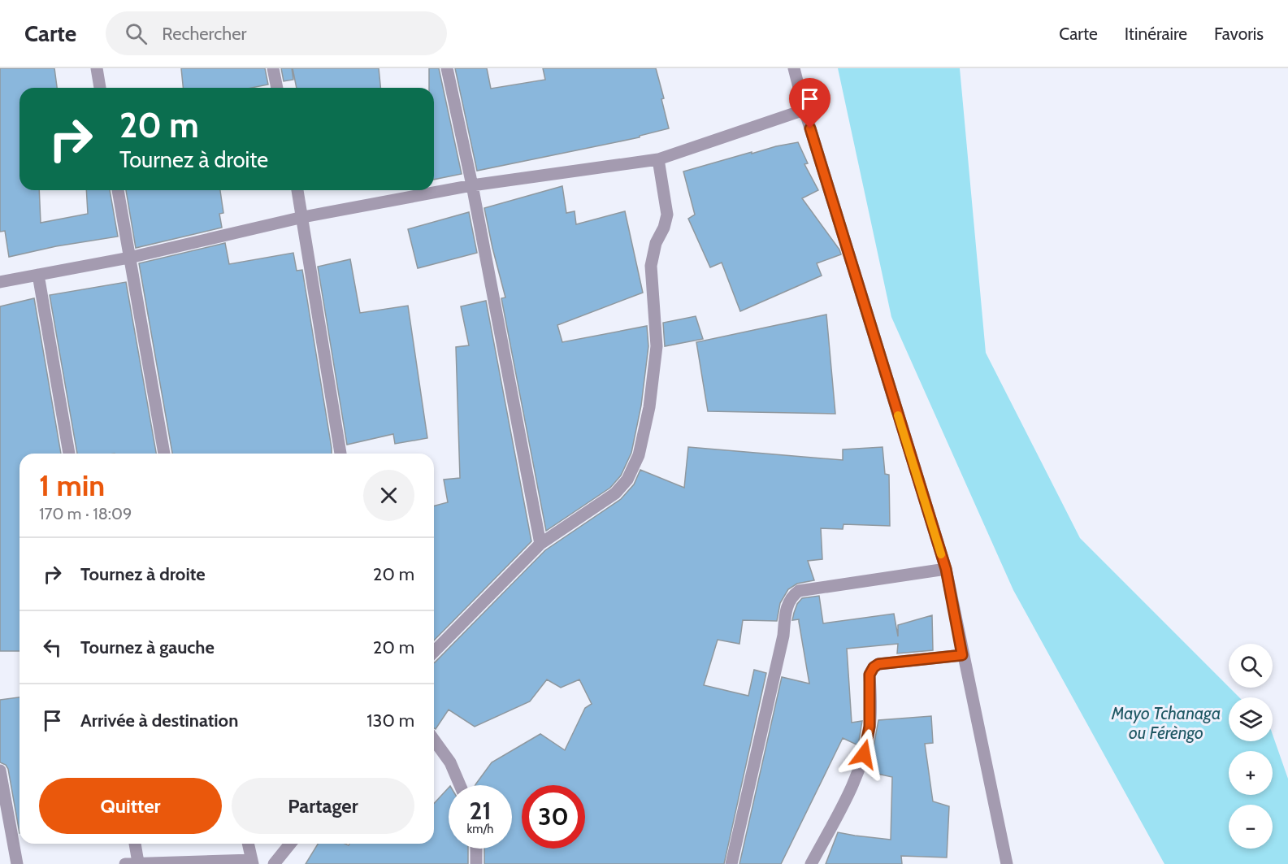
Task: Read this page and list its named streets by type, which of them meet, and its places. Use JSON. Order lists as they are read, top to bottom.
{
  "water": ["Mayo Tchanaga ou Férèngo"],
  "page": {
    "header": "Carte",
    "search": "Rechercher",
    "nav": ["Carte", "Itinéraire", "Favoris"],
    "turn": ["20 m", "Tournez à droite"],
    "heading": ["1 min", "170 m · 18:09"],
    "list": [
      {
        "name": "Tournez à droite",
        "value": "20 m"
      },
      {
        "name": "Tournez à gauche",
        "value": "20 m"
      },
      {
        "name": "Arrivée à destination",
        "value": "130 m"
      }
    ],
    "map_buttons": ["+", "−"],
    "buttons": ["Quitter", "Partager"],
    "speed": "21 km/h",
    "limit": "30"
  }
}
